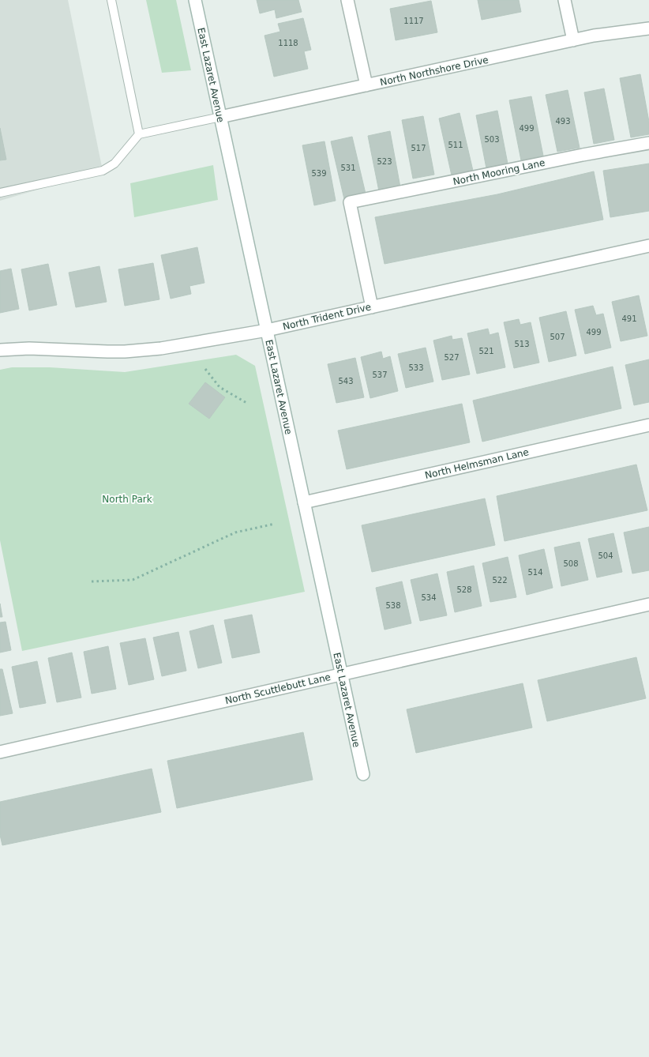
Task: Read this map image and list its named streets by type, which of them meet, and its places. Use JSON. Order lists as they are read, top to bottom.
{
  "streets": {
    "street": [
      "North Northshore Drive",
      "East Lazaret Avenue",
      "North Mooring Lane",
      "North Trident Drive",
      "North Helmsman Lane",
      "North Scuttlebutt Lane"
    ]
  },
  "crossings": [
    ["North Northshore Drive", "East Lazaret Avenue"],
    ["East Lazaret Avenue", "North Trident Drive"],
    ["East Lazaret Avenue", "North Helmsman Lane"],
    ["East Lazaret Avenue", "North Scuttlebutt Lane"],
    ["North Mooring Lane", "North Trident Drive"]
  ],
  "parks": ["North Park"],
  "house_numbers": [
    "1117",
    "1118",
    "493",
    "499",
    "503",
    "511",
    "517",
    "523",
    "531",
    "539",
    "491",
    "499",
    "507",
    "513",
    "521",
    "527",
    "533",
    "537",
    "543",
    "504",
    "508",
    "514",
    "522",
    "528",
    "534",
    "538"
  ]
}
